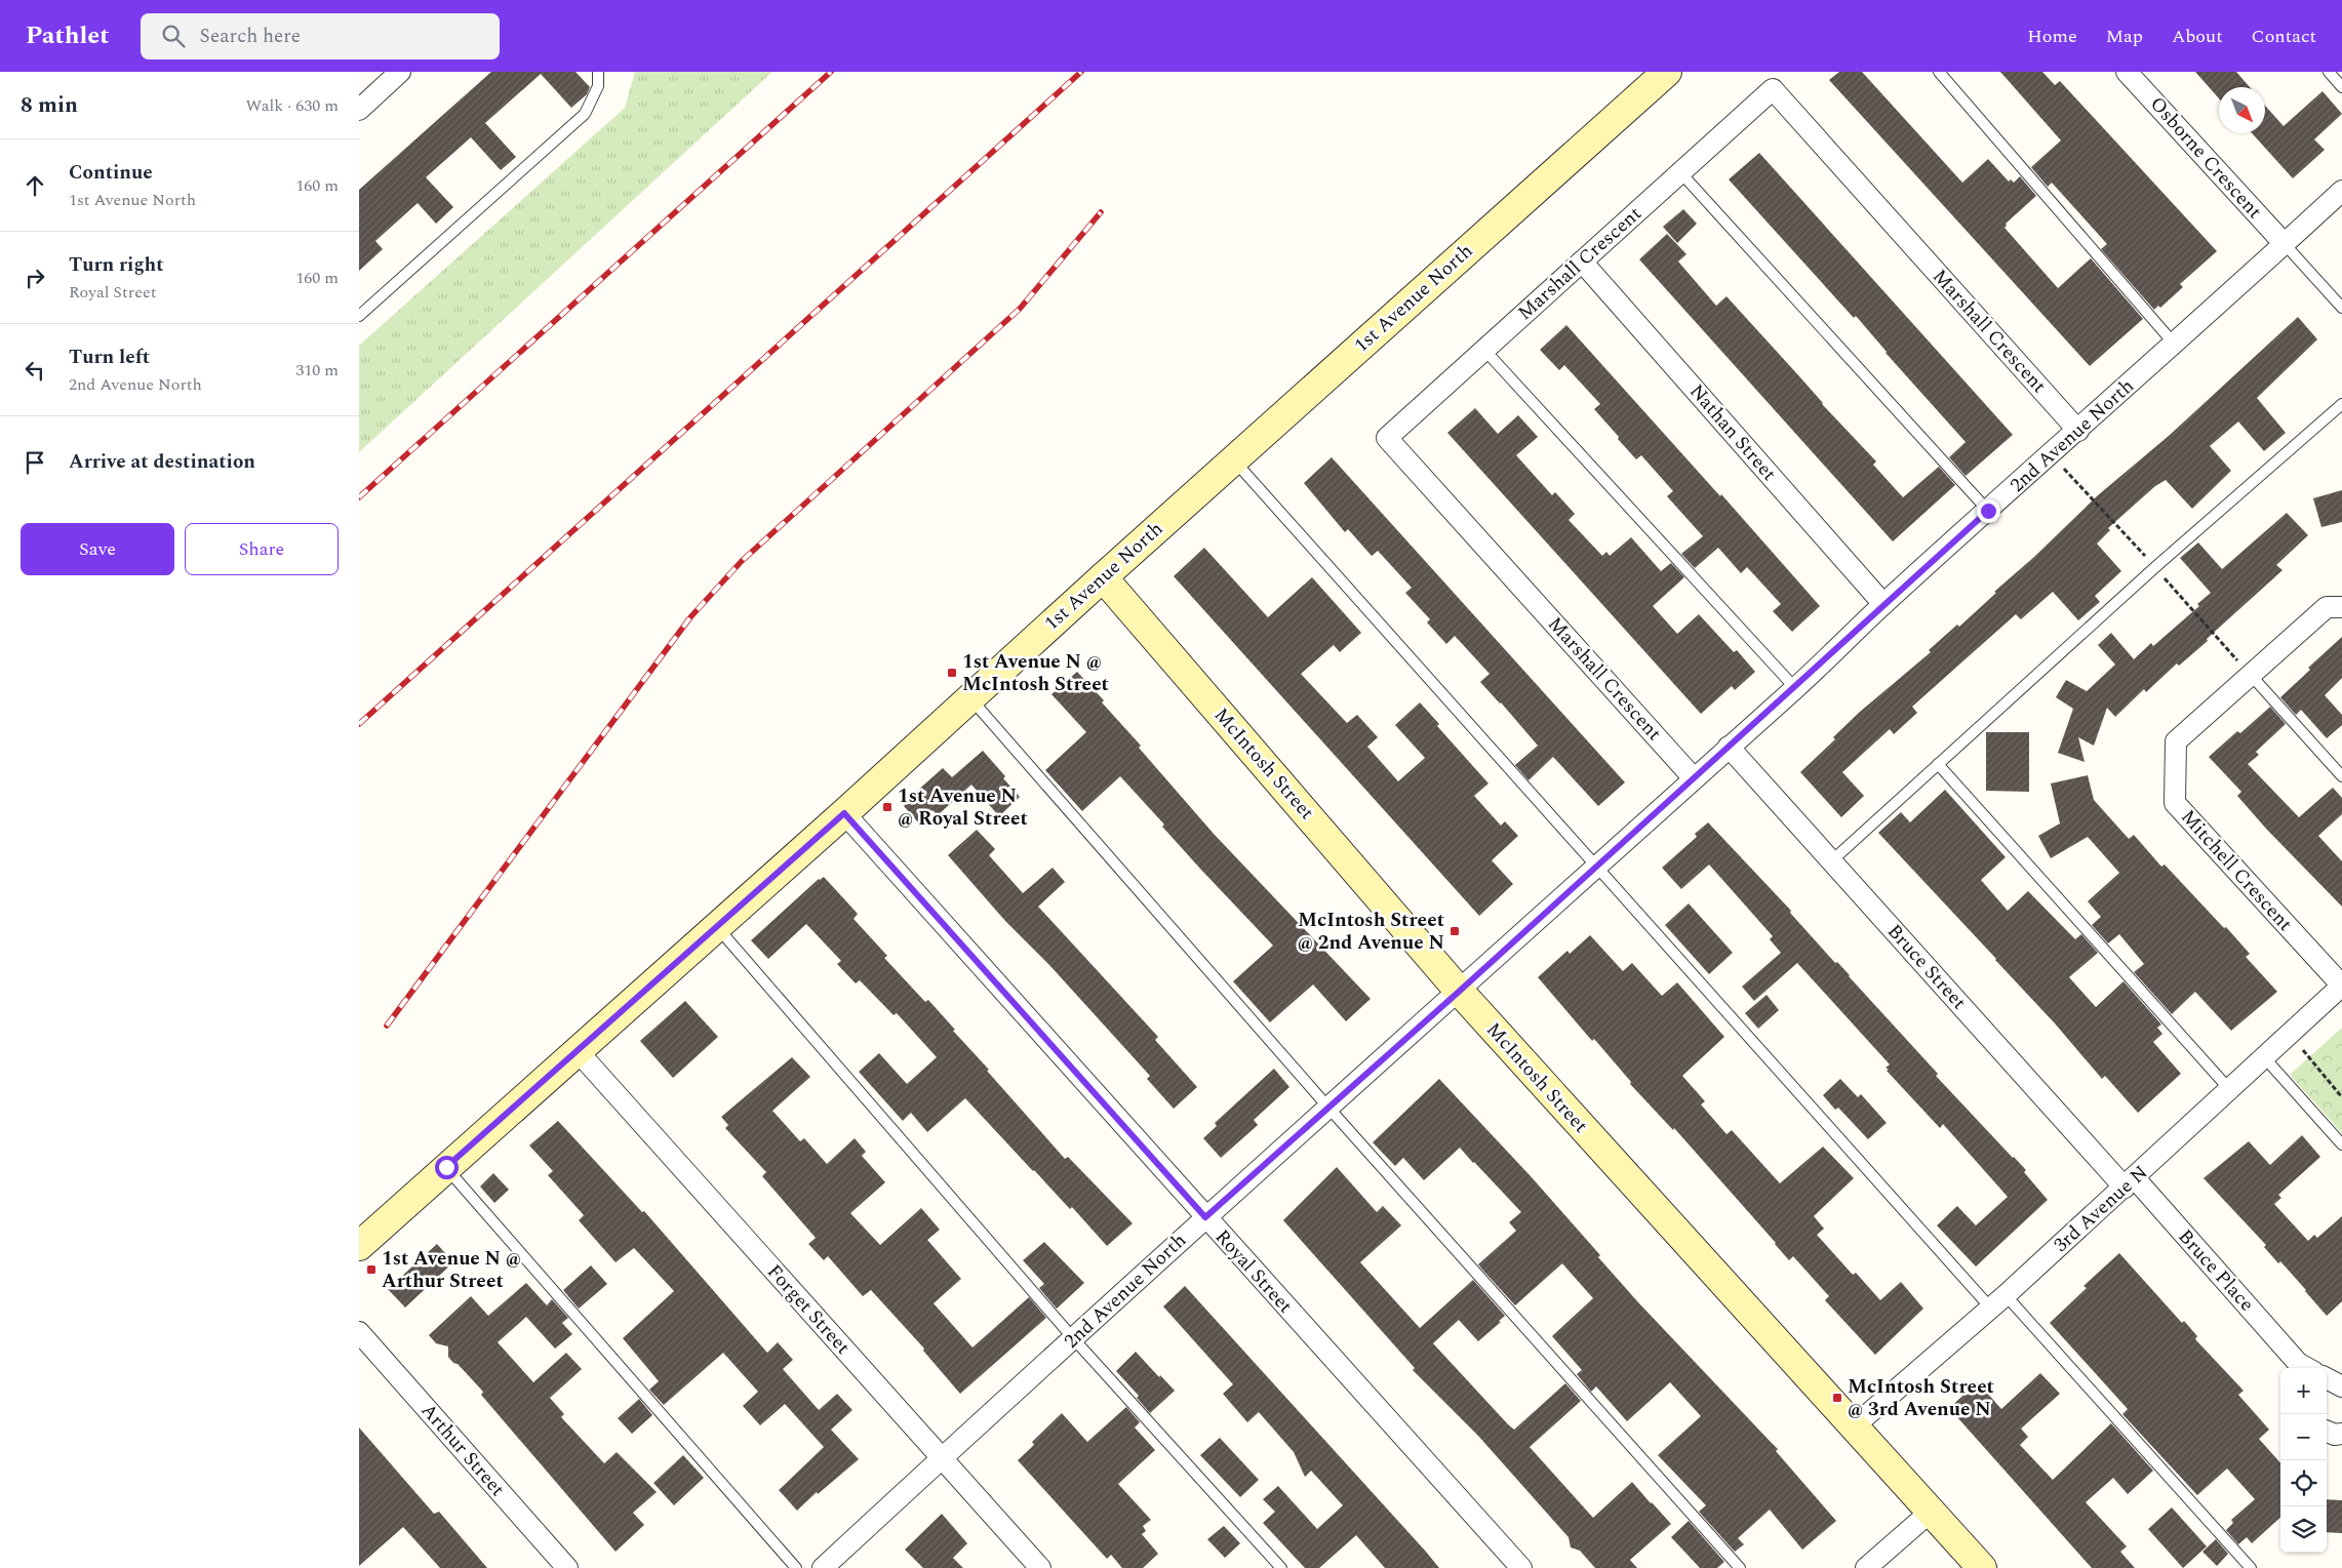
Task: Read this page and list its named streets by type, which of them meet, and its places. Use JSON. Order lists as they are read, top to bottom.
{
  "streets": {
    "main road": ["1st Avenue North", "McIntosh Street"],
    "street": [
      "Osborne Crescent",
      "Marshall Crescent",
      "Nathan Street",
      "2nd Avenue North",
      "Mitchell Crescent",
      "Bruce Street",
      "3rd Avenue N",
      "Bruce Place",
      "Royal Street",
      "Forget Street",
      "Arthur Street"
    ]
  },
  "crossings": [
    ["Osborne Crescent", "2nd Avenue North"],
    ["Marshall Crescent", "Nathan Street"],
    ["Marshall Crescent", "2nd Avenue North"],
    ["1st Avenue North", "McIntosh Street"],
    ["1st Avenue North", "Royal Street"],
    ["1st Avenue North", "Forget Street"],
    ["Nathan Street", "2nd Avenue North"],
    ["2nd Avenue North", "McIntosh Street"],
    ["2nd Avenue North", "Bruce Street"],
    ["2nd Avenue North", "Royal Street"],
    ["2nd Avenue North", "Forget Street"],
    ["McIntosh Street", "3rd Avenue N"],
    ["Mitchell Crescent", "3rd Avenue N"],
    ["Bruce Street", "3rd Avenue N"],
    ["Bruce Street", "Bruce Place"],
    ["3rd Avenue N", "Bruce Place"]
  ],
  "places": {
    "transit": [
      "1st Avenue N @ McIntosh Street",
      "1st Avenue N @ Royal Street",
      "McIntosh Street @ 2nd Avenue N",
      "1st Avenue N @ Arthur Street",
      "McIntosh Street @ 3rd Avenue N"
    ]
  },
  "north": "bottom right",
  "page": {
    "header": "Pathlet",
    "search": "Search here",
    "nav": [
      "Home",
      "Map",
      "About",
      "Contact"
    ],
    "heading": ["8 min", "Walk · 630 m"],
    "list": [
      ["Continue", "1st Avenue North", "160 m"],
      ["Turn right", "Royal Street", "160 m"],
      ["Turn left", "2nd Avenue North", "310 m"],
      "Arrive at destination"
    ],
    "buttons": ["Save", "Share"],
    "map_buttons": ["+", "−"]
  }
}
